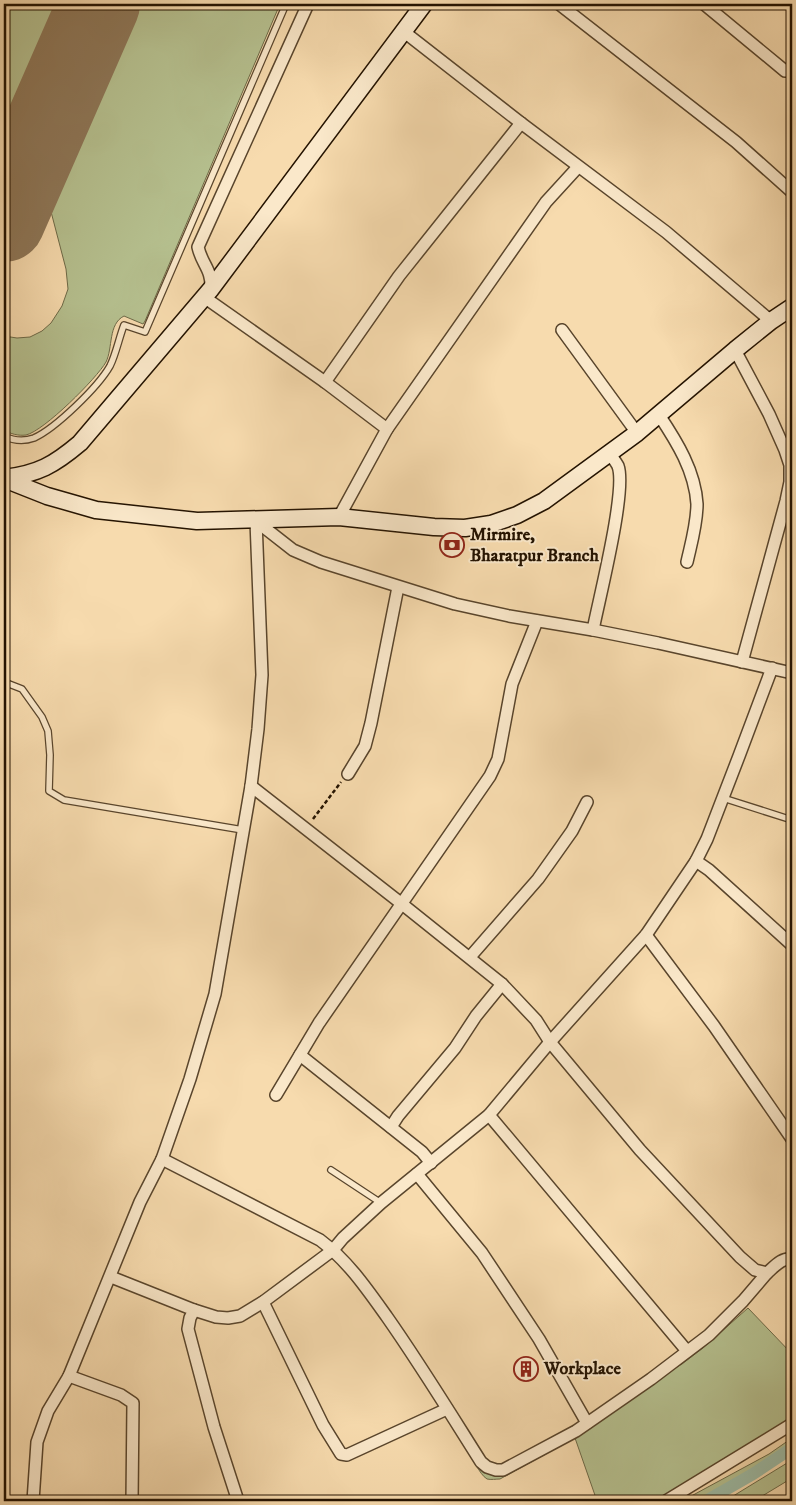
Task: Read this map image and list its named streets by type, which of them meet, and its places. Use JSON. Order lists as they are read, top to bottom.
{
  "places": {
    "bank": ["Mirmire, Bharatpur Branch"],
    "building": ["Workplace"]
  }
}
